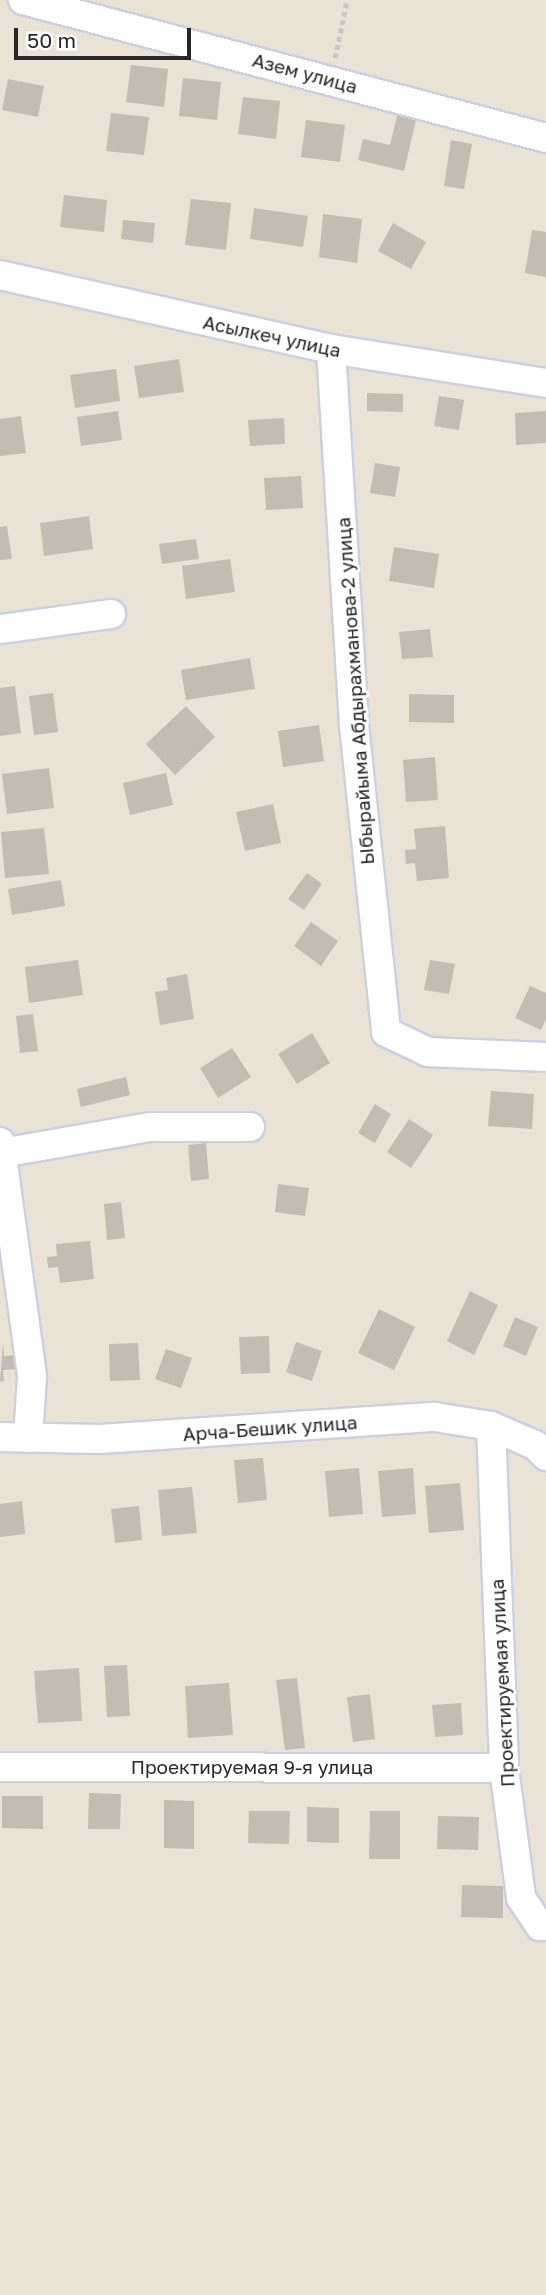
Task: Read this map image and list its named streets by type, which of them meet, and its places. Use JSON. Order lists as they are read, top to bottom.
{
  "streets": {
    "street": [
      "Азем улица",
      "Асылкеч улица",
      "Ыбырайыма Абдырахманова-2 улица",
      "Арча-Бешик улица",
      "Проектируемая улица",
      "Проектируемая 9-я улица"
    ]
  },
  "crossings": [
    ["Асылкеч улица", "Ыбырайыма Абдырахманова-2 улица"],
    ["Арча-Бешик улица", "Проектируемая улица"],
    ["Проектируемая улица", "Проектируемая 9-я улица"]
  ],
  "scale_bar": "50 m"
}
